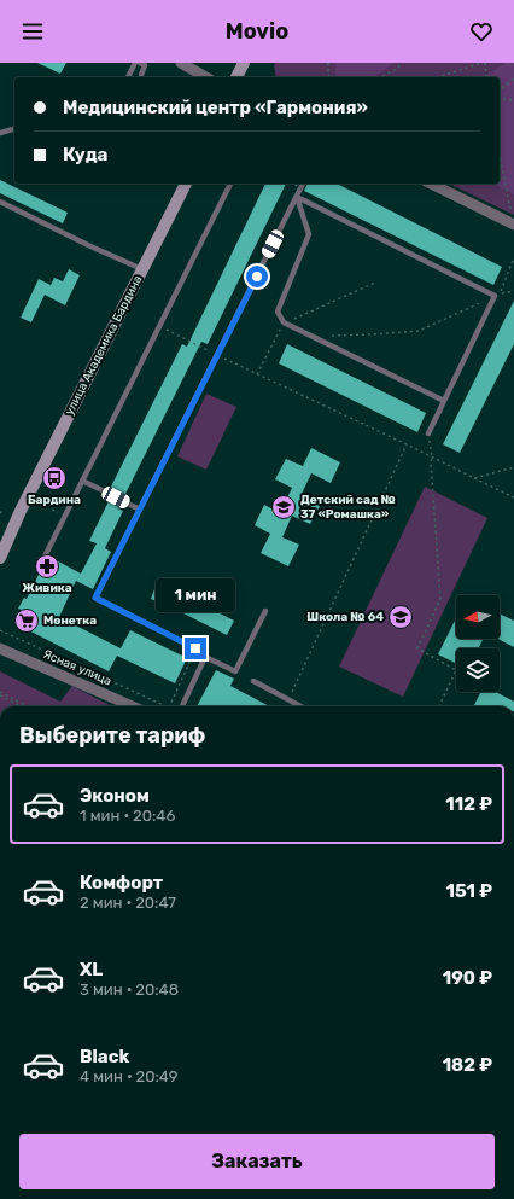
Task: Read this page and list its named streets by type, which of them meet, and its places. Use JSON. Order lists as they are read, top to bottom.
{
  "streets": {
    "street": ["улица Академика Бардина", "Ясная улица"]
  },
  "places": {
    "bus stop": ["Бардина"],
    "school or university": ["Детский сад № 37 «Ромашка»", "Школа № 64"],
    "pharmacy": ["Живика"],
    "supermarket": ["Монетка"]
  },
  "north": "left",
  "page": {
    "header": "Movio",
    "banner": ["Медицинский центр «Гармония»", "Куда"],
    "bubble": "1 мин",
    "heading": "Выберите тариф",
    "list": [
      {
        "name": "Эконом",
        "note": "1 мин · 20:46",
        "value": "112 ₽"
      },
      {
        "name": "Комфорт",
        "note": "2 мин · 20:47",
        "value": "151 ₽"
      },
      {
        "name": "XL",
        "note": "3 мин · 20:48",
        "value": "190 ₽"
      },
      {
        "name": "Black",
        "note": "4 мин · 20:49",
        "value": "182 ₽"
      }
    ],
    "buttons": "Заказать"
  }
}
